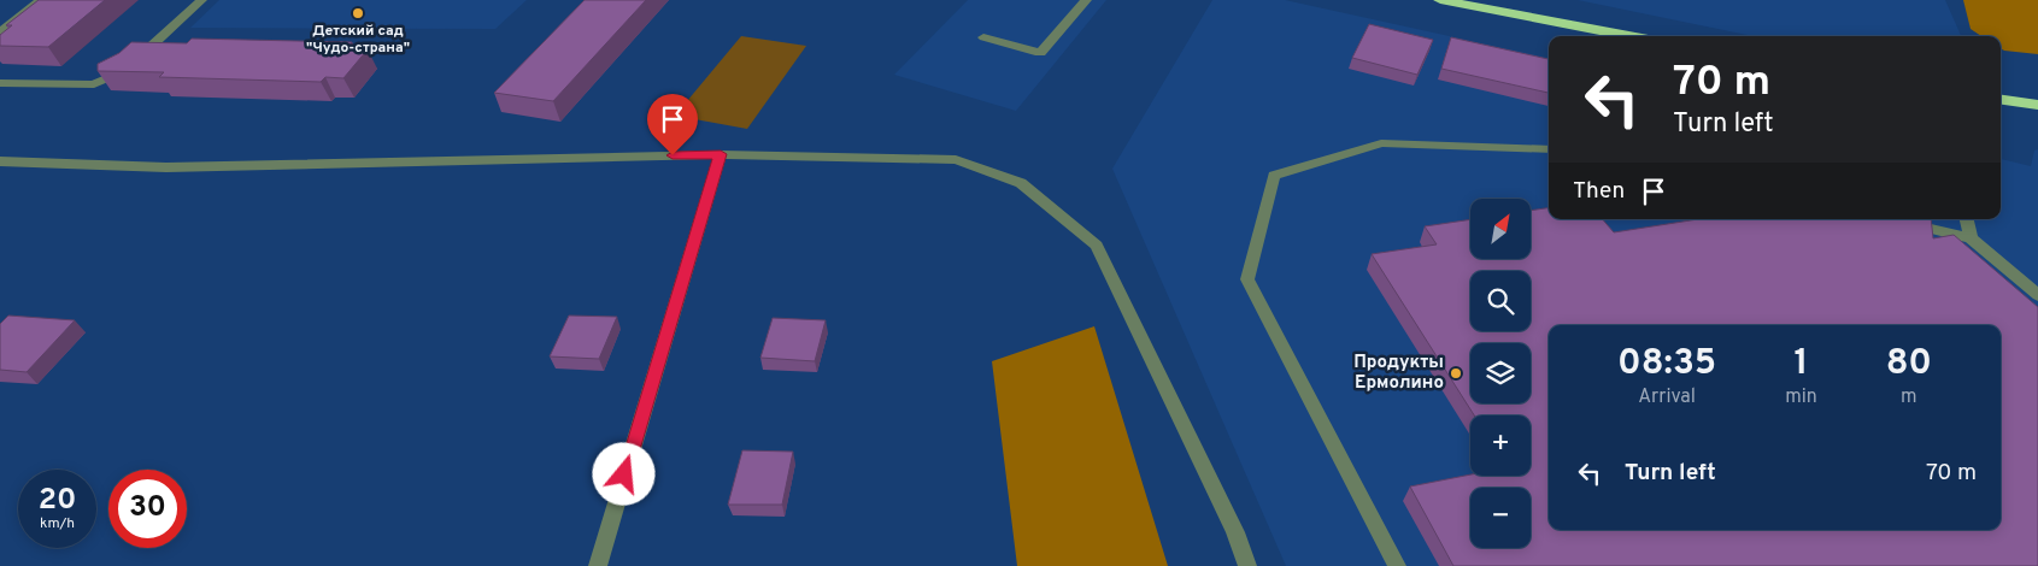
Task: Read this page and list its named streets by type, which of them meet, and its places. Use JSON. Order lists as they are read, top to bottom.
{
  "places": ["Детский сад \"Чудо-страна\"", "Продукты Ермолино"],
  "north": "top right",
  "page": {
    "turn": ["70 m", "Turn left"],
    "then": "Then",
    "map_buttons": ["+", "−"],
    "eta": [
      "08:35",
      "Arrival",
      "1",
      "min",
      "80",
      "m"
    ],
    "list": [
      {
        "name": "Turn left",
        "value": "70 m"
      }
    ],
    "speed": "20 km/h",
    "limit": "30"
  }
}
